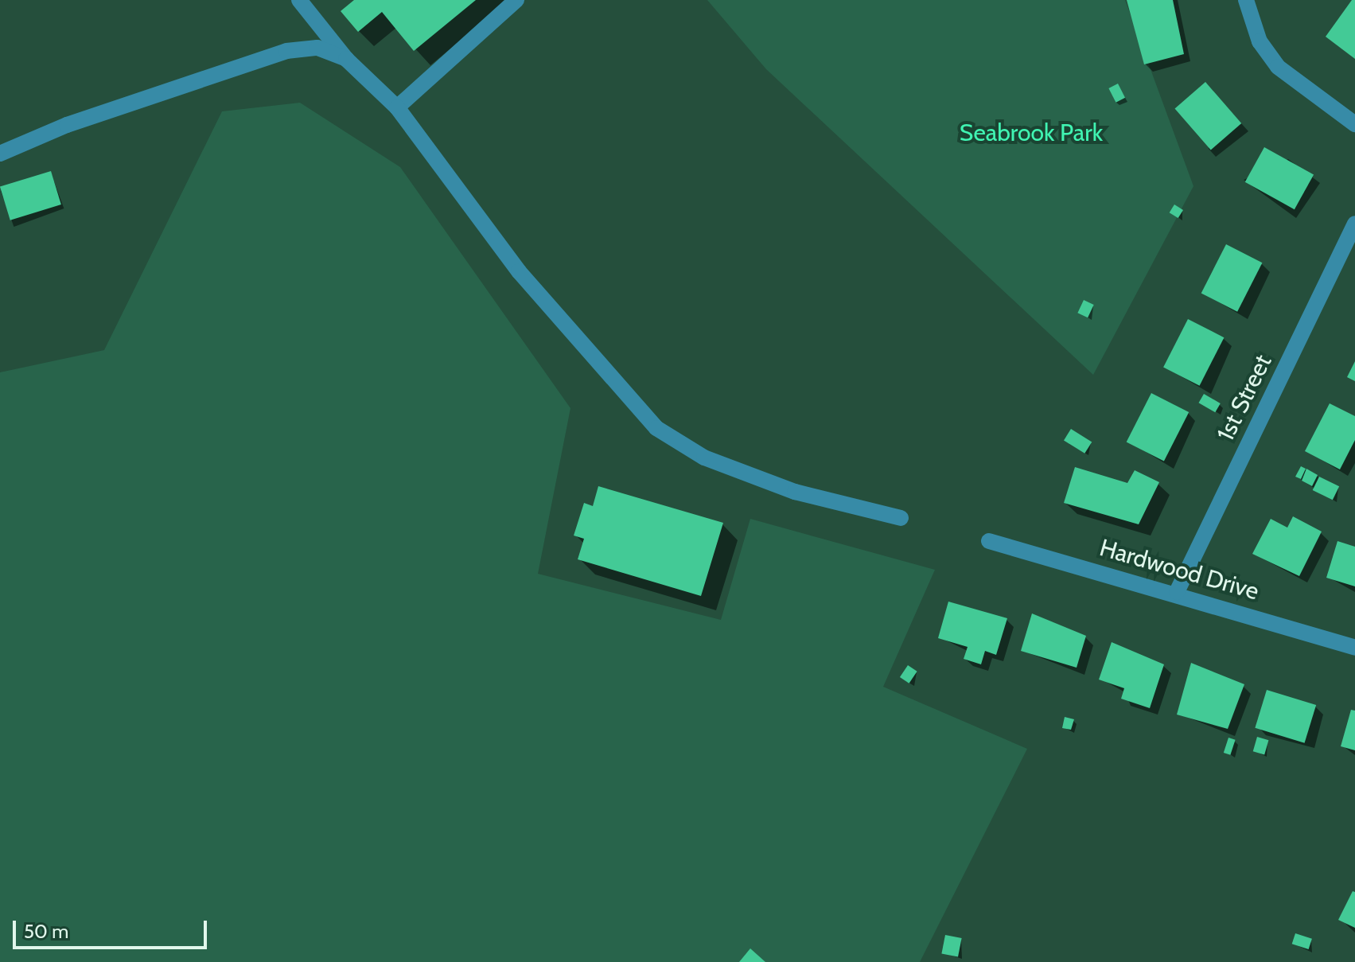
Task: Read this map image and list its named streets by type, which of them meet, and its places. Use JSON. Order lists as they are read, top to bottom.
{
  "streets": {
    "street": ["1st Street", "Hardwood Drive"]
  },
  "crossings": [
    ["1st Street", "Hardwood Drive"]
  ],
  "parks": ["Seabrook Park"],
  "scale_bar": "50 m"
}
